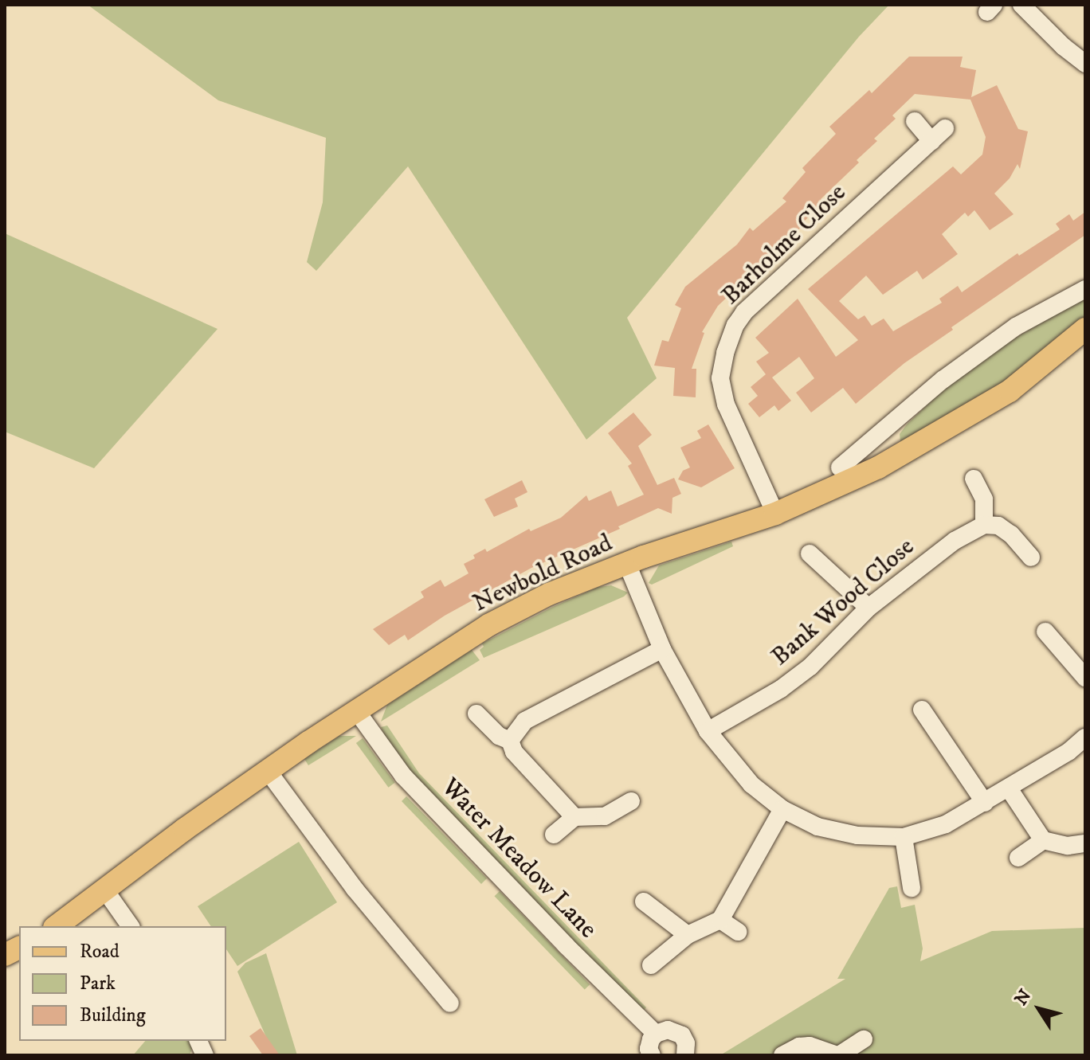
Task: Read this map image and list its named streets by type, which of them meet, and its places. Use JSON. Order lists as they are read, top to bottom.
{
  "streets": {
    "main road": ["Newbold Road"],
    "street": ["Barholme Close", "Bank Wood Close", "Water Meadow Lane"]
  },
  "crossings": [
    ["Barholme Close", "Newbold Road"],
    ["Newbold Road", "Water Meadow Lane"]
  ],
  "legend": ["Road", "Park", "Building"],
  "north": "top left"
}
